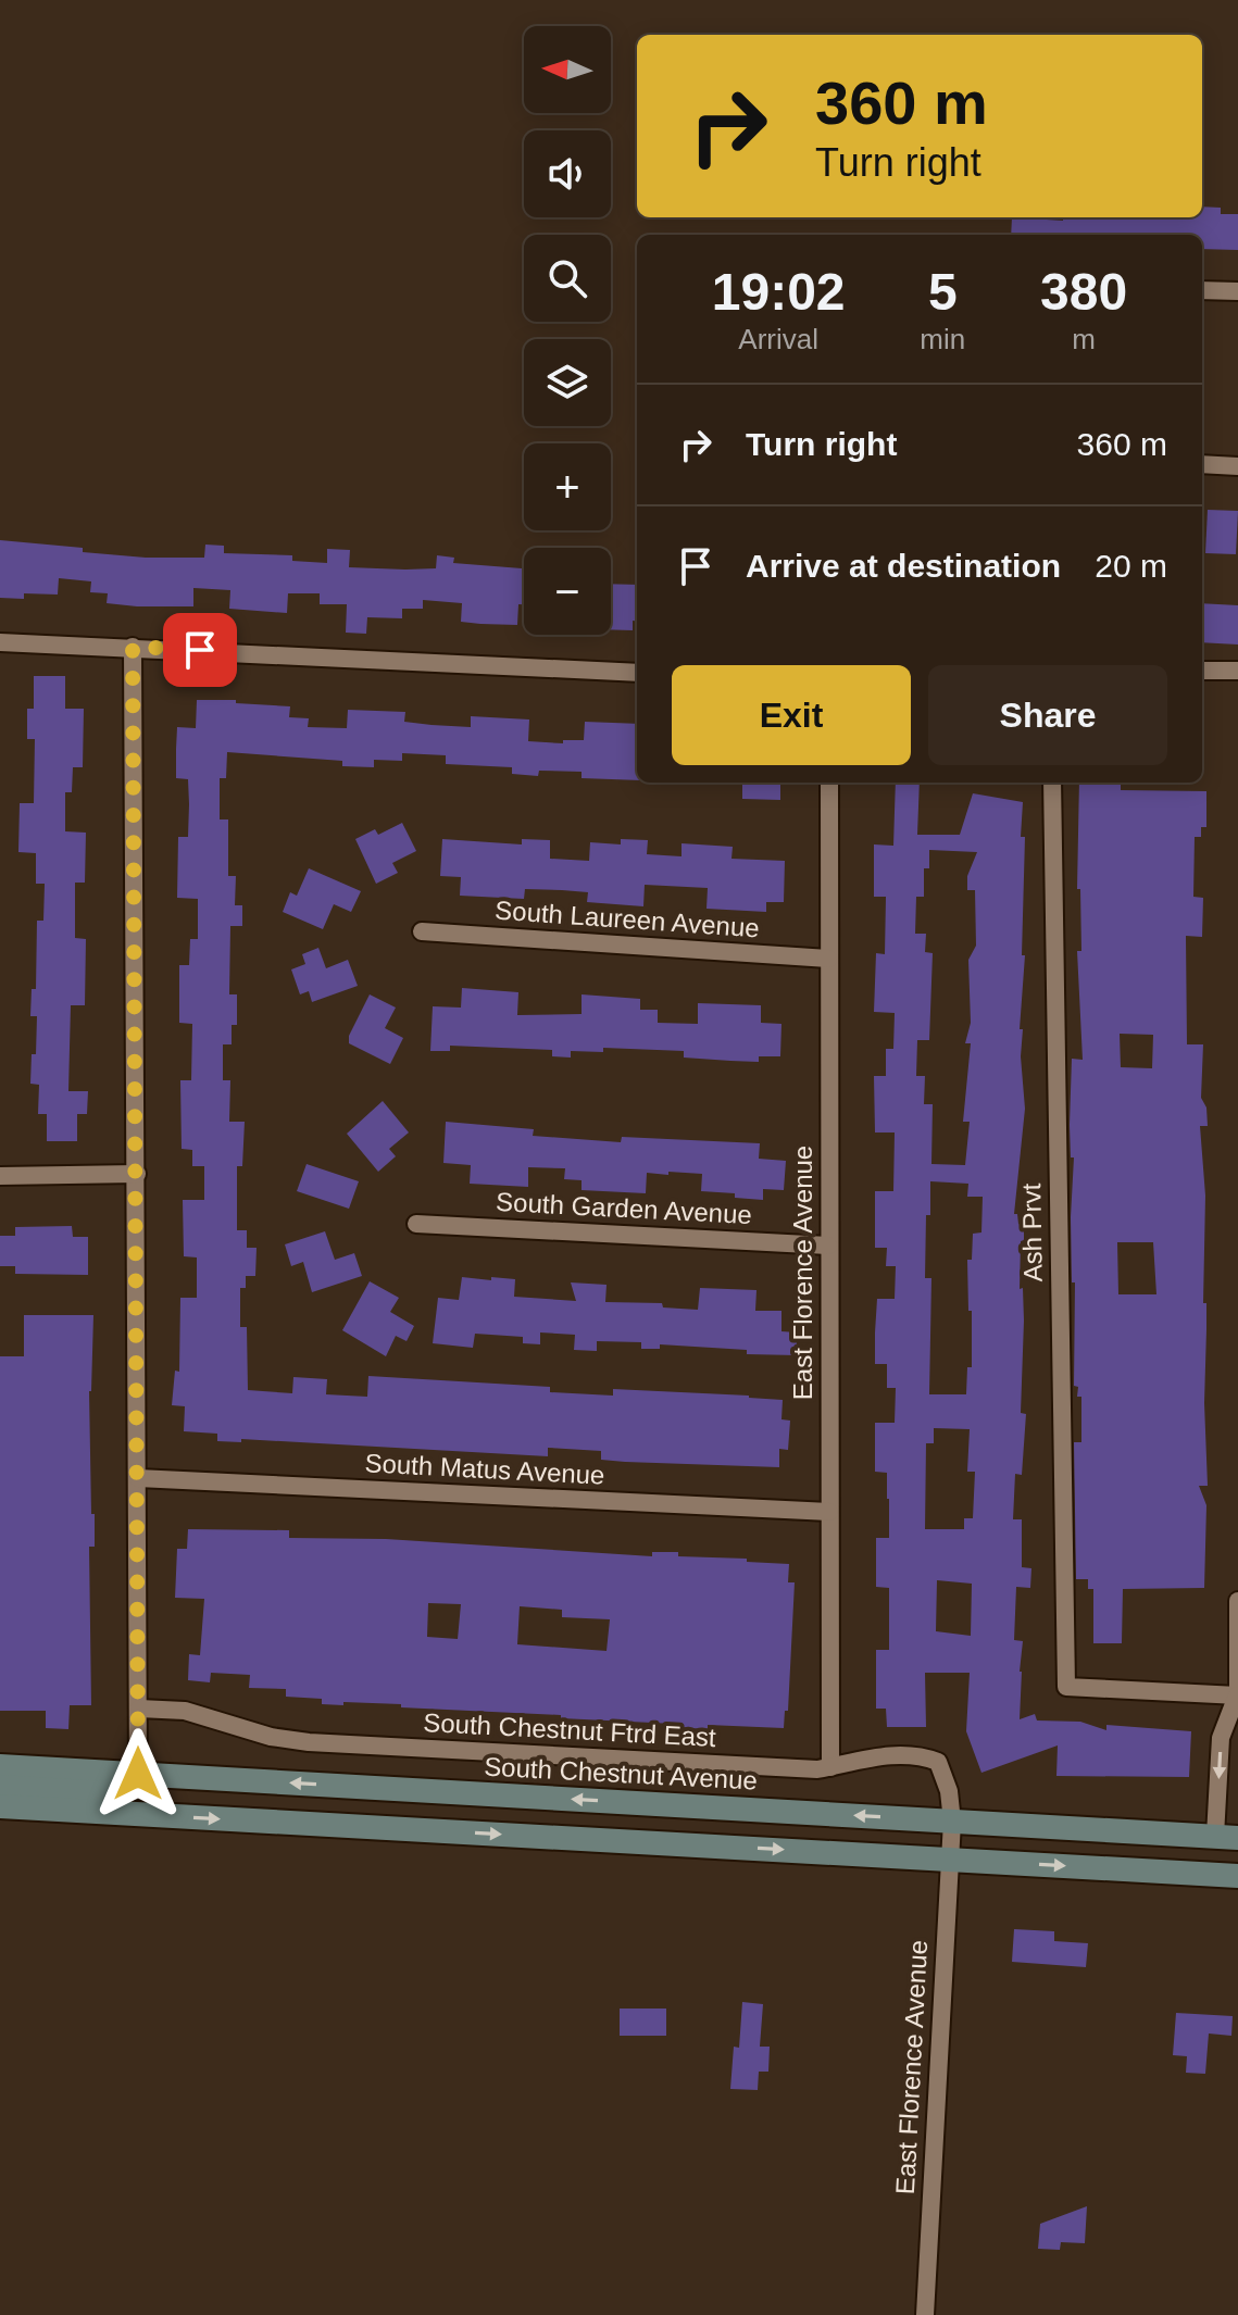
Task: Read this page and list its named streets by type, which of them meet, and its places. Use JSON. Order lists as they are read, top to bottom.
{
  "streets": {
    "main road": ["South Chestnut Avenue"],
    "street": [
      "South Laureen Avenue",
      "South Garden Avenue",
      "Ash Prvt",
      "East Florence Avenue",
      "South Matus Avenue",
      "South Chestnut Ftrd East"
    ]
  },
  "crossings": [
    ["South Laureen Avenue", "East Florence Avenue"],
    ["South Garden Avenue", "East Florence Avenue"],
    ["East Florence Avenue", "South Matus Avenue"],
    ["East Florence Avenue", "South Chestnut Ftrd East"],
    ["East Florence Avenue", "South Chestnut Avenue"],
    ["South Chestnut Ftrd East", "South Chestnut Avenue"]
  ],
  "north": "left",
  "page": {
    "map_buttons": ["+", "−"],
    "turn": ["360 m", "Turn right"],
    "eta": [
      "19:02",
      "Arrival",
      "5",
      "min",
      "380",
      "m"
    ],
    "list": [
      {
        "name": "Turn right",
        "value": "360 m"
      },
      {
        "name": "Arrive at destination",
        "value": "20 m"
      }
    ],
    "buttons": ["Exit", "Share"]
  }
}
